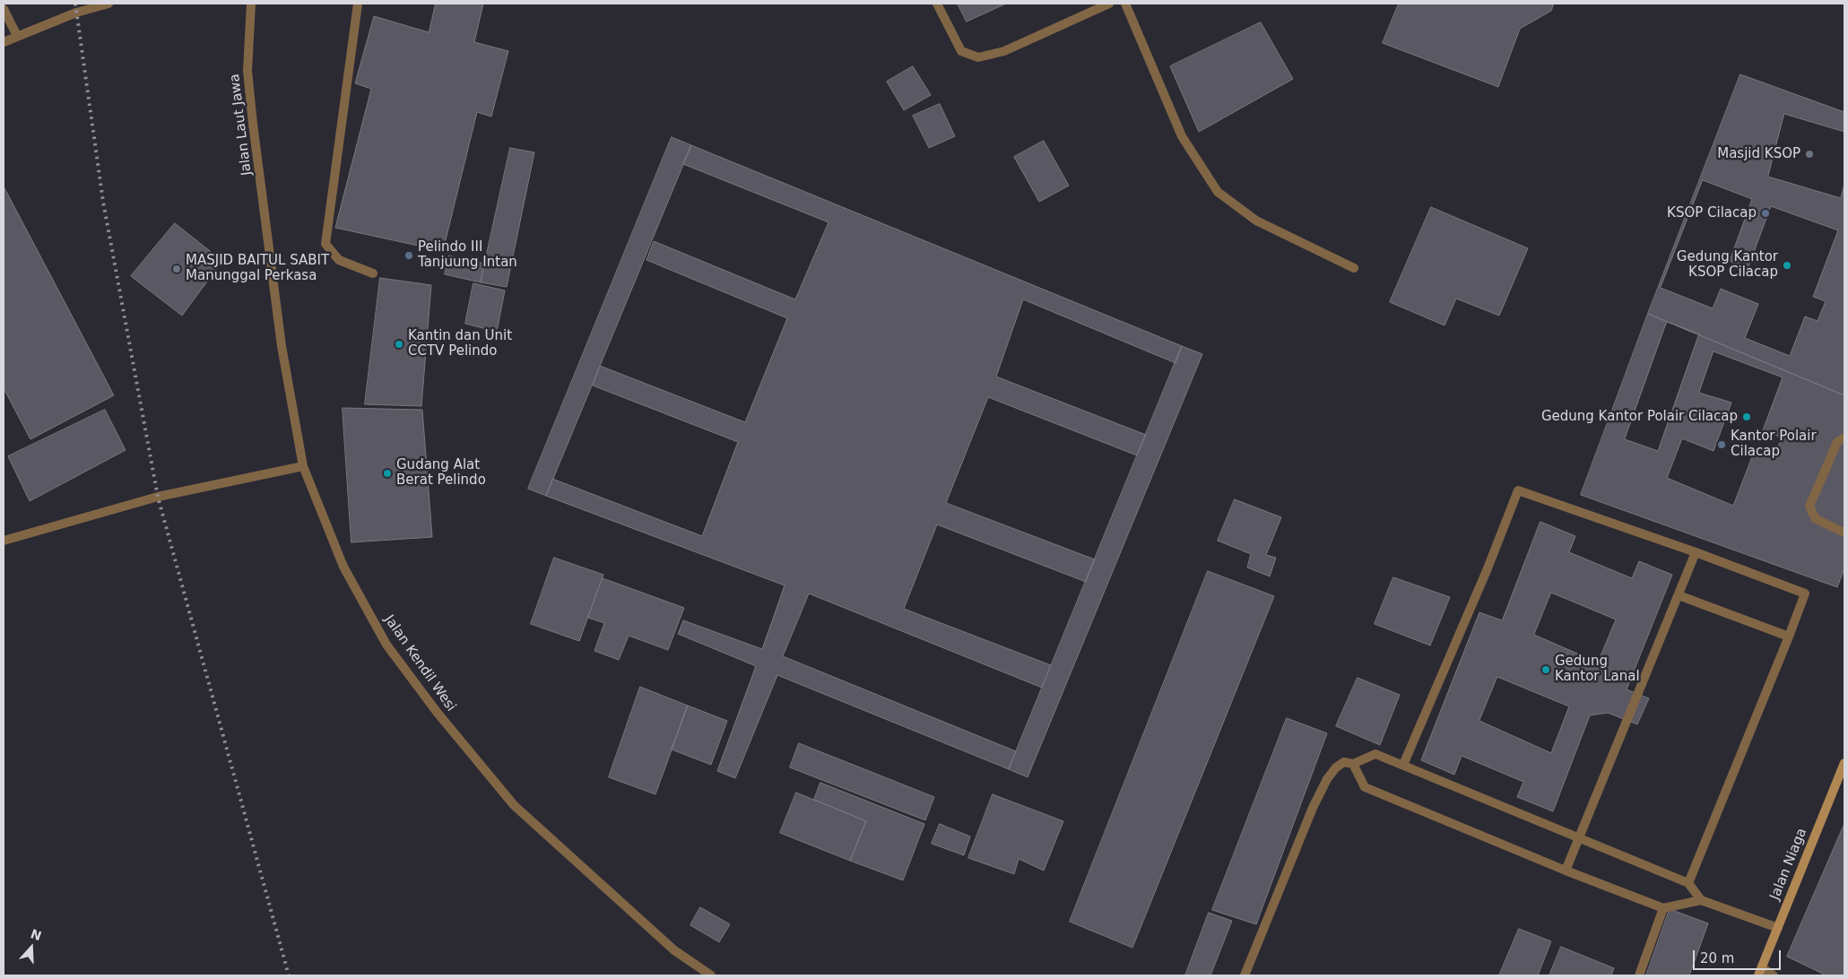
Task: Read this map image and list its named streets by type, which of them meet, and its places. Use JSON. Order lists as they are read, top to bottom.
{
  "streets": {
    "main road": ["Jalan Niaga"],
    "street": ["Jalan Laut Jawa", "Jalan Kendil Wesi"]
  },
  "crossings": [
    ["Jalan Laut Jawa", "Jalan Kendil Wesi"]
  ],
  "places": [
    "Masjid KSOP",
    "KSOP Cilacap",
    "Pelindo III Tanjuung Intan",
    "Gedung Kantor KSOP Cilacap",
    "MASJID BAITUL SABIT Manunggal Perkasa",
    "Kantin dan Unit CCTV Pelindo",
    "Gedung Kantor Polair Cilacap",
    "Kantor Polair Cilacap",
    "Gudang Alat Berat Pelindo",
    "Gedung Kantor Lanal"
  ],
  "scale_bar": "20 m",
  "north": "top"
}
